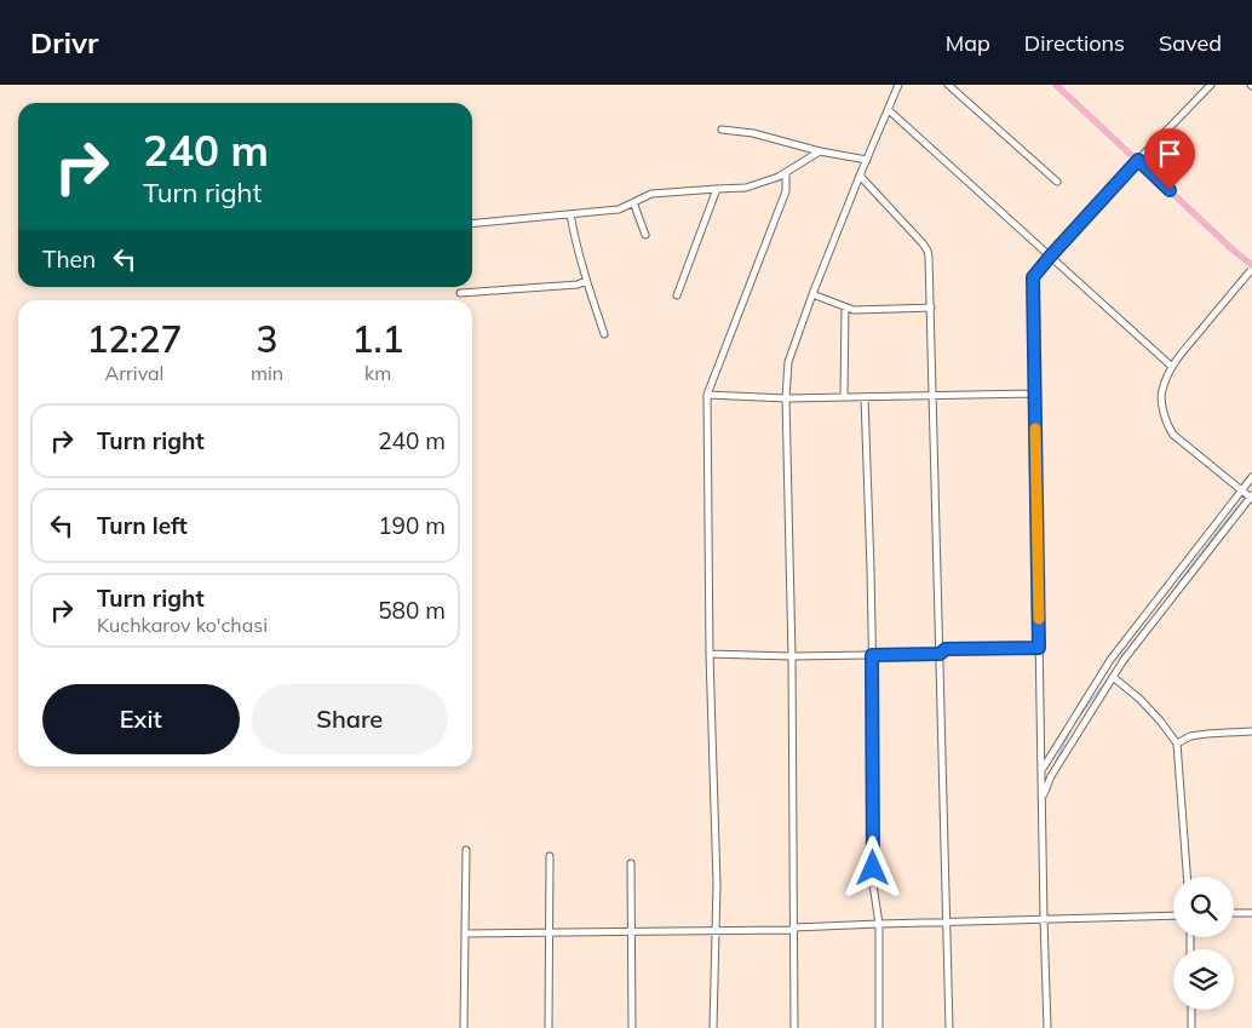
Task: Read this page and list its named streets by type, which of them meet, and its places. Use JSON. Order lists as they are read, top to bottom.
{
  "page": {
    "header": "Drivr",
    "nav": ["Map", "Directions", "Saved"],
    "turn": ["240 m", "Turn right"],
    "then": "Then",
    "eta": [
      "12:27",
      "Arrival",
      "3",
      "min",
      "1.1",
      "km"
    ],
    "list": [
      {
        "name": "Turn right",
        "value": "240 m"
      },
      {
        "name": "Turn left",
        "value": "190 m"
      },
      {
        "name": "Turn right",
        "note": "Kuchkarov ko'chasi",
        "value": "580 m"
      }
    ],
    "buttons": ["Exit", "Share"]
  }
}
